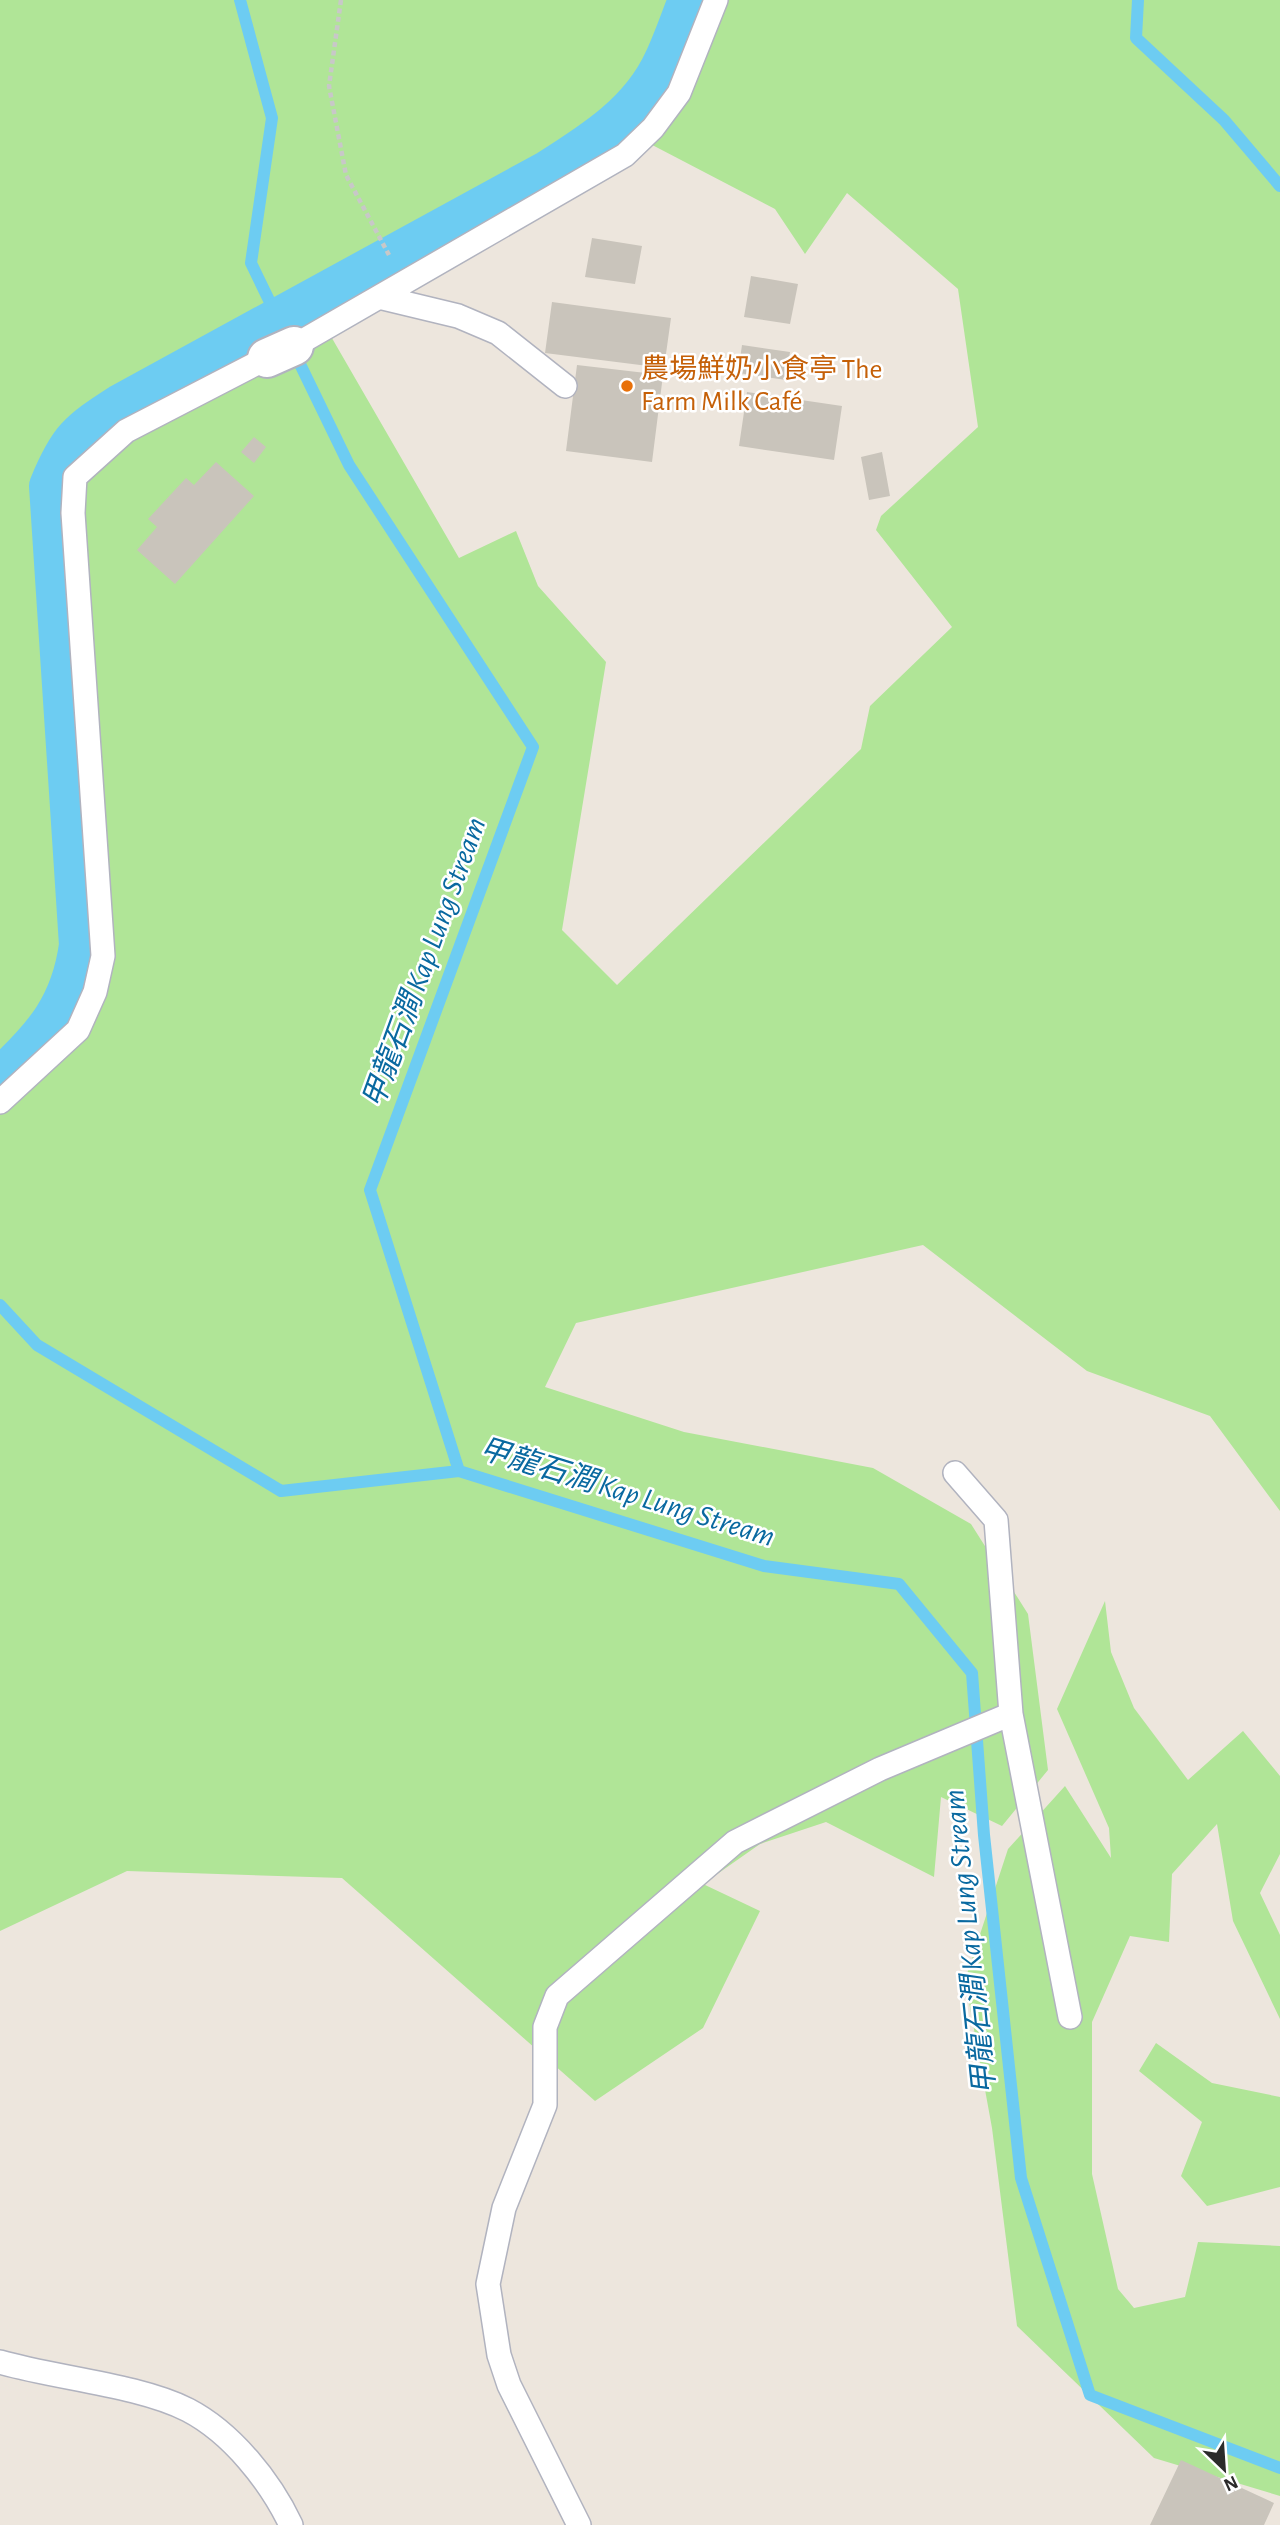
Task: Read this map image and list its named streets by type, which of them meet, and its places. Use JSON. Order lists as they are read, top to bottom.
{
  "water": ["甲龍石澗 Kap Lung Stream"],
  "places": ["農場鮮奶小食亭 The Farm Milk Café"],
  "north": "bottom right"
}
